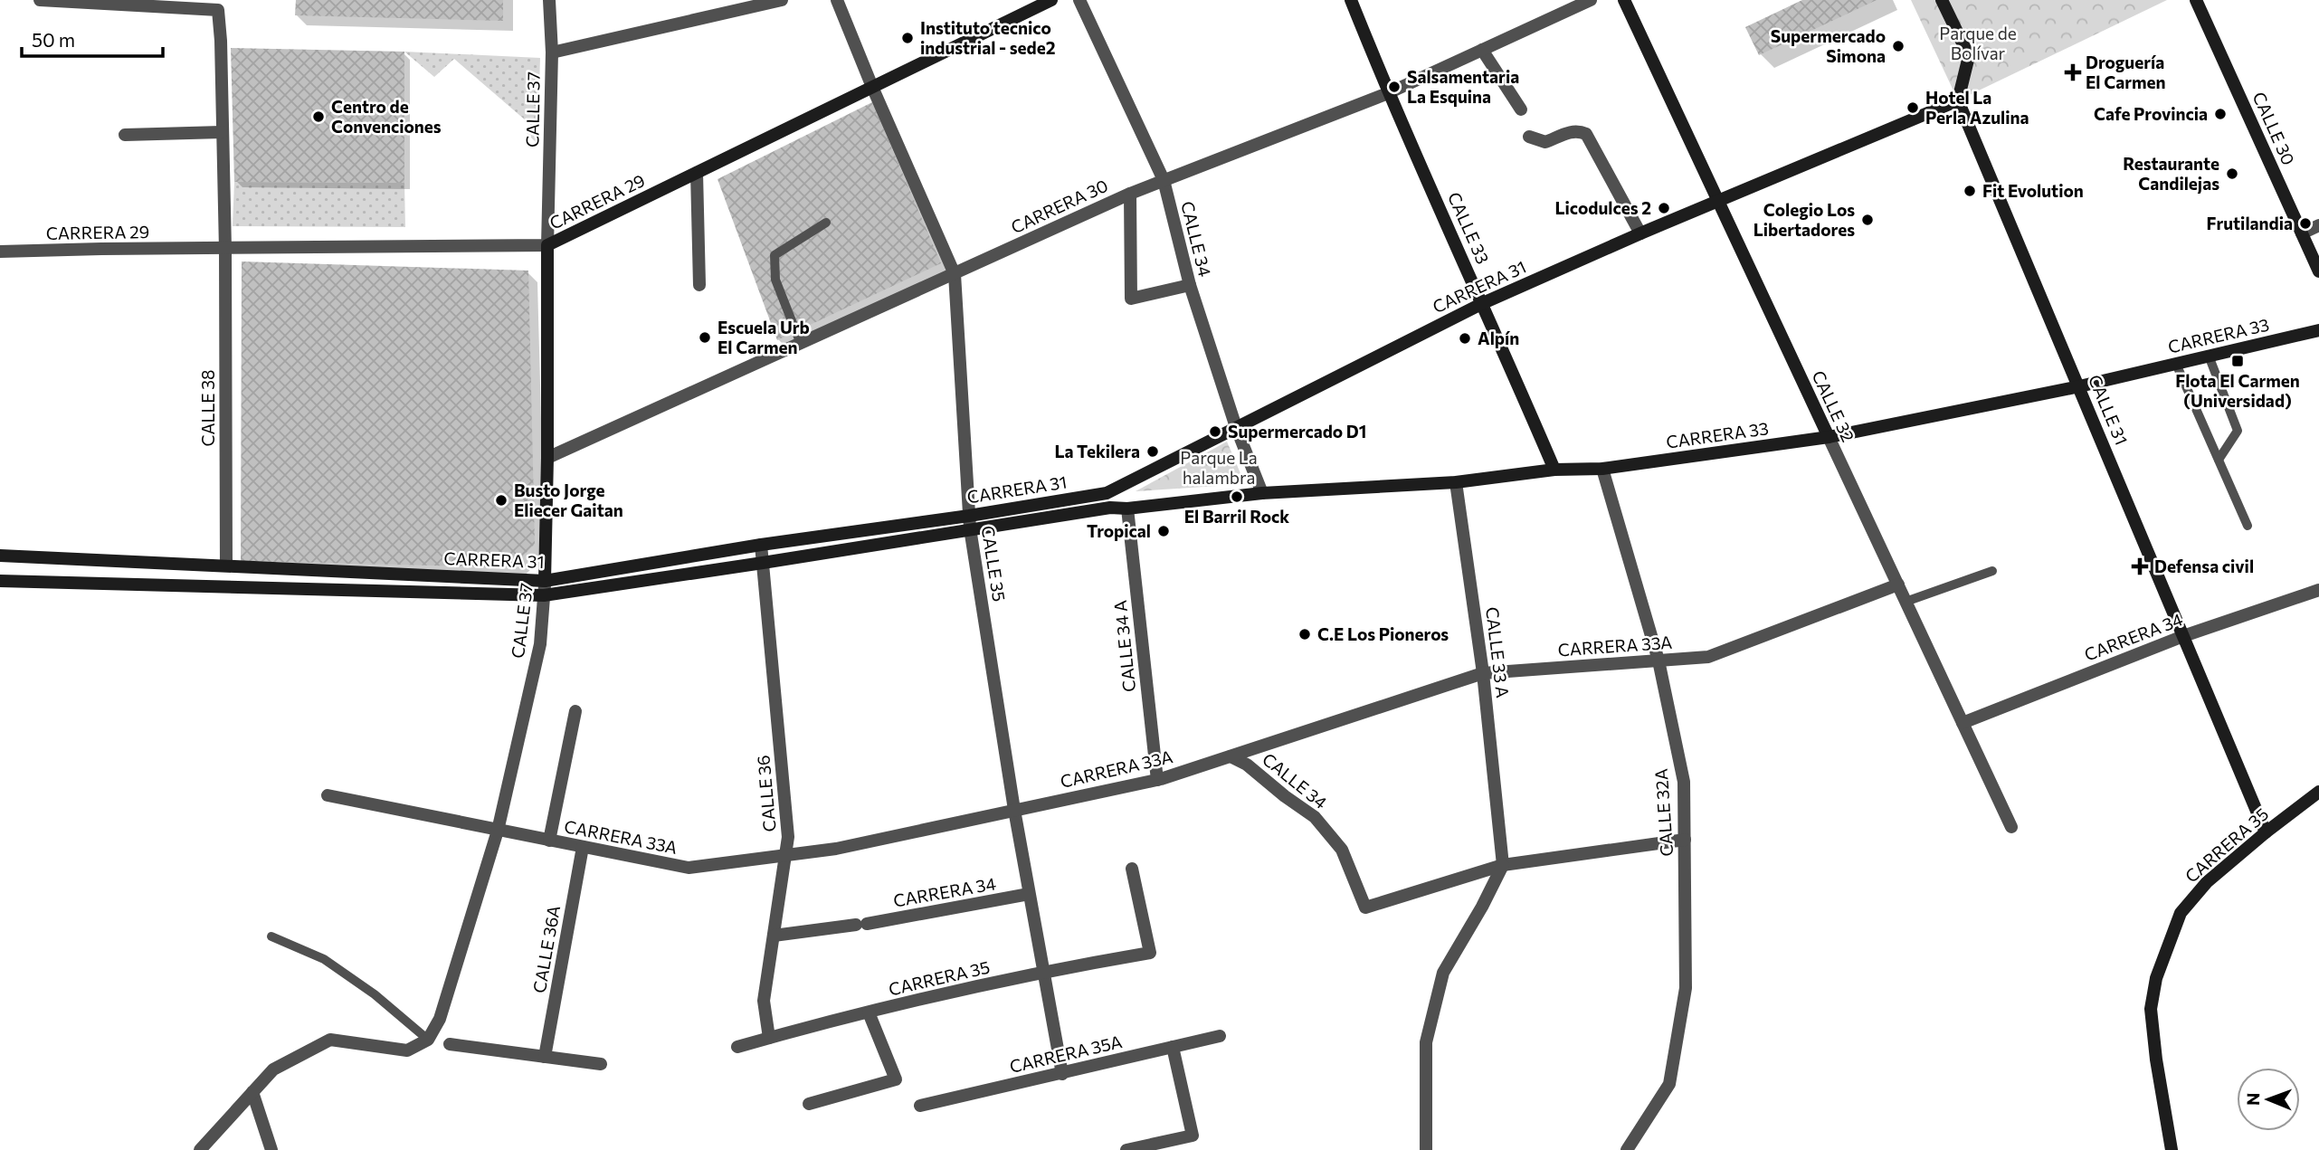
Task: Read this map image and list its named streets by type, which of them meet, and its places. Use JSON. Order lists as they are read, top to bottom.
{
  "streets": {
    "main road": [
      "CALLE 37",
      "CALLE 30",
      "CARRERA 29",
      "CALLE 33",
      "CARRERA 31",
      "CARRERA 33",
      "CALLE 32",
      "CALLE 31",
      "CARRERA 35"
    ],
    "street": [
      "CARRERA 30",
      "CALLE 34",
      "CALLE 38",
      "CALLE 35",
      "CARRERA 34",
      "CALLE 34 A",
      "CARRERA 33A",
      "CALLE 33 A",
      "CALLE 36",
      "CALLE 32A",
      "CALLE 36A",
      "CARRERA 35A"
    ]
  },
  "crossings": [
    ["CALLE 37", "CARRERA 29"],
    ["CALLE 37", "CARRERA 30"],
    ["CALLE 37", "CARRERA 31"],
    ["CALLE 37", "CARRERA 33A"],
    ["CARRERA 29", "CALLE 38"],
    ["CARRERA 29", "CALLE 35"],
    ["CARRERA 30", "CALLE 33"],
    ["CARRERA 30", "CALLE 34"],
    ["CARRERA 30", "CALLE 35"],
    ["CALLE 33", "CARRERA 31"],
    ["CALLE 33", "CARRERA 33"],
    ["CALLE 34", "CARRERA 31"],
    ["CALLE 34", "CARRERA 33"],
    ["CALLE 34", "CARRERA 33A"],
    ["CALLE 34", "CALLE 33 A"],
    ["CARRERA 31", "CARRERA 33"],
    ["CARRERA 31", "CALLE 32"],
    ["CARRERA 31", "CALLE 38"],
    ["CARRERA 31", "CALLE 31"],
    ["CARRERA 31", "CALLE 35"],
    ["CARRERA 31", "CALLE 36"],
    ["CARRERA 33", "CALLE 32"],
    ["CARRERA 33", "CALLE 31"],
    ["CARRERA 33", "CALLE 34 A"],
    ["CARRERA 33", "CALLE 33 A"],
    ["CARRERA 33", "CALLE 32A"],
    ["CALLE 32", "CARRERA 34"],
    ["CALLE 32", "CARRERA 33A"],
    ["CALLE 31", "CARRERA 34"],
    ["CALLE 31", "CARRERA 35"],
    ["CALLE 35", "CARRERA 34"],
    ["CALLE 35", "CARRERA 33A"],
    ["CALLE 35", "CARRERA 35"],
    ["CALLE 35", "CARRERA 35A"],
    ["CARRERA 34", "CALLE 36"],
    ["CALLE 34 A", "CARRERA 33A"],
    ["CARRERA 33A", "CALLE 33 A"],
    ["CARRERA 33A", "CALLE 36"],
    ["CARRERA 33A", "CALLE 32A"],
    ["CARRERA 33A", "CALLE 36A"],
    ["CALLE 36", "CARRERA 35"]
  ],
  "parks": ["Parque de Bolívar", "Parque La halambra"],
  "places": {
    "other": [
      "Instituto tecnico industrial - sede2",
      "Supermercado Simona",
      "Salsamentaria La Esquina",
      "Hotel La Perla Azulina",
      "Cafe Provincia",
      "Centro de Convenciones",
      "Restaurante Candilejas",
      "Fit Evolution",
      "Licodulces 2",
      "Colegio Los Libertadores",
      "Frutilandia",
      "Escuela Urb El Carmen",
      "Alpín",
      "Supermercado D1",
      "La Tekilera",
      "El Barril Rock",
      "Busto Jorge Eliecer Gaitan",
      "Tropical",
      "C.E Los Pioneros"
    ],
    "health": ["Droguería El Carmen", "Defensa civil"],
    "transit": ["Flota El Carmen (Universidad)"]
  },
  "scale_bar": "50 m",
  "north": "left"
}
